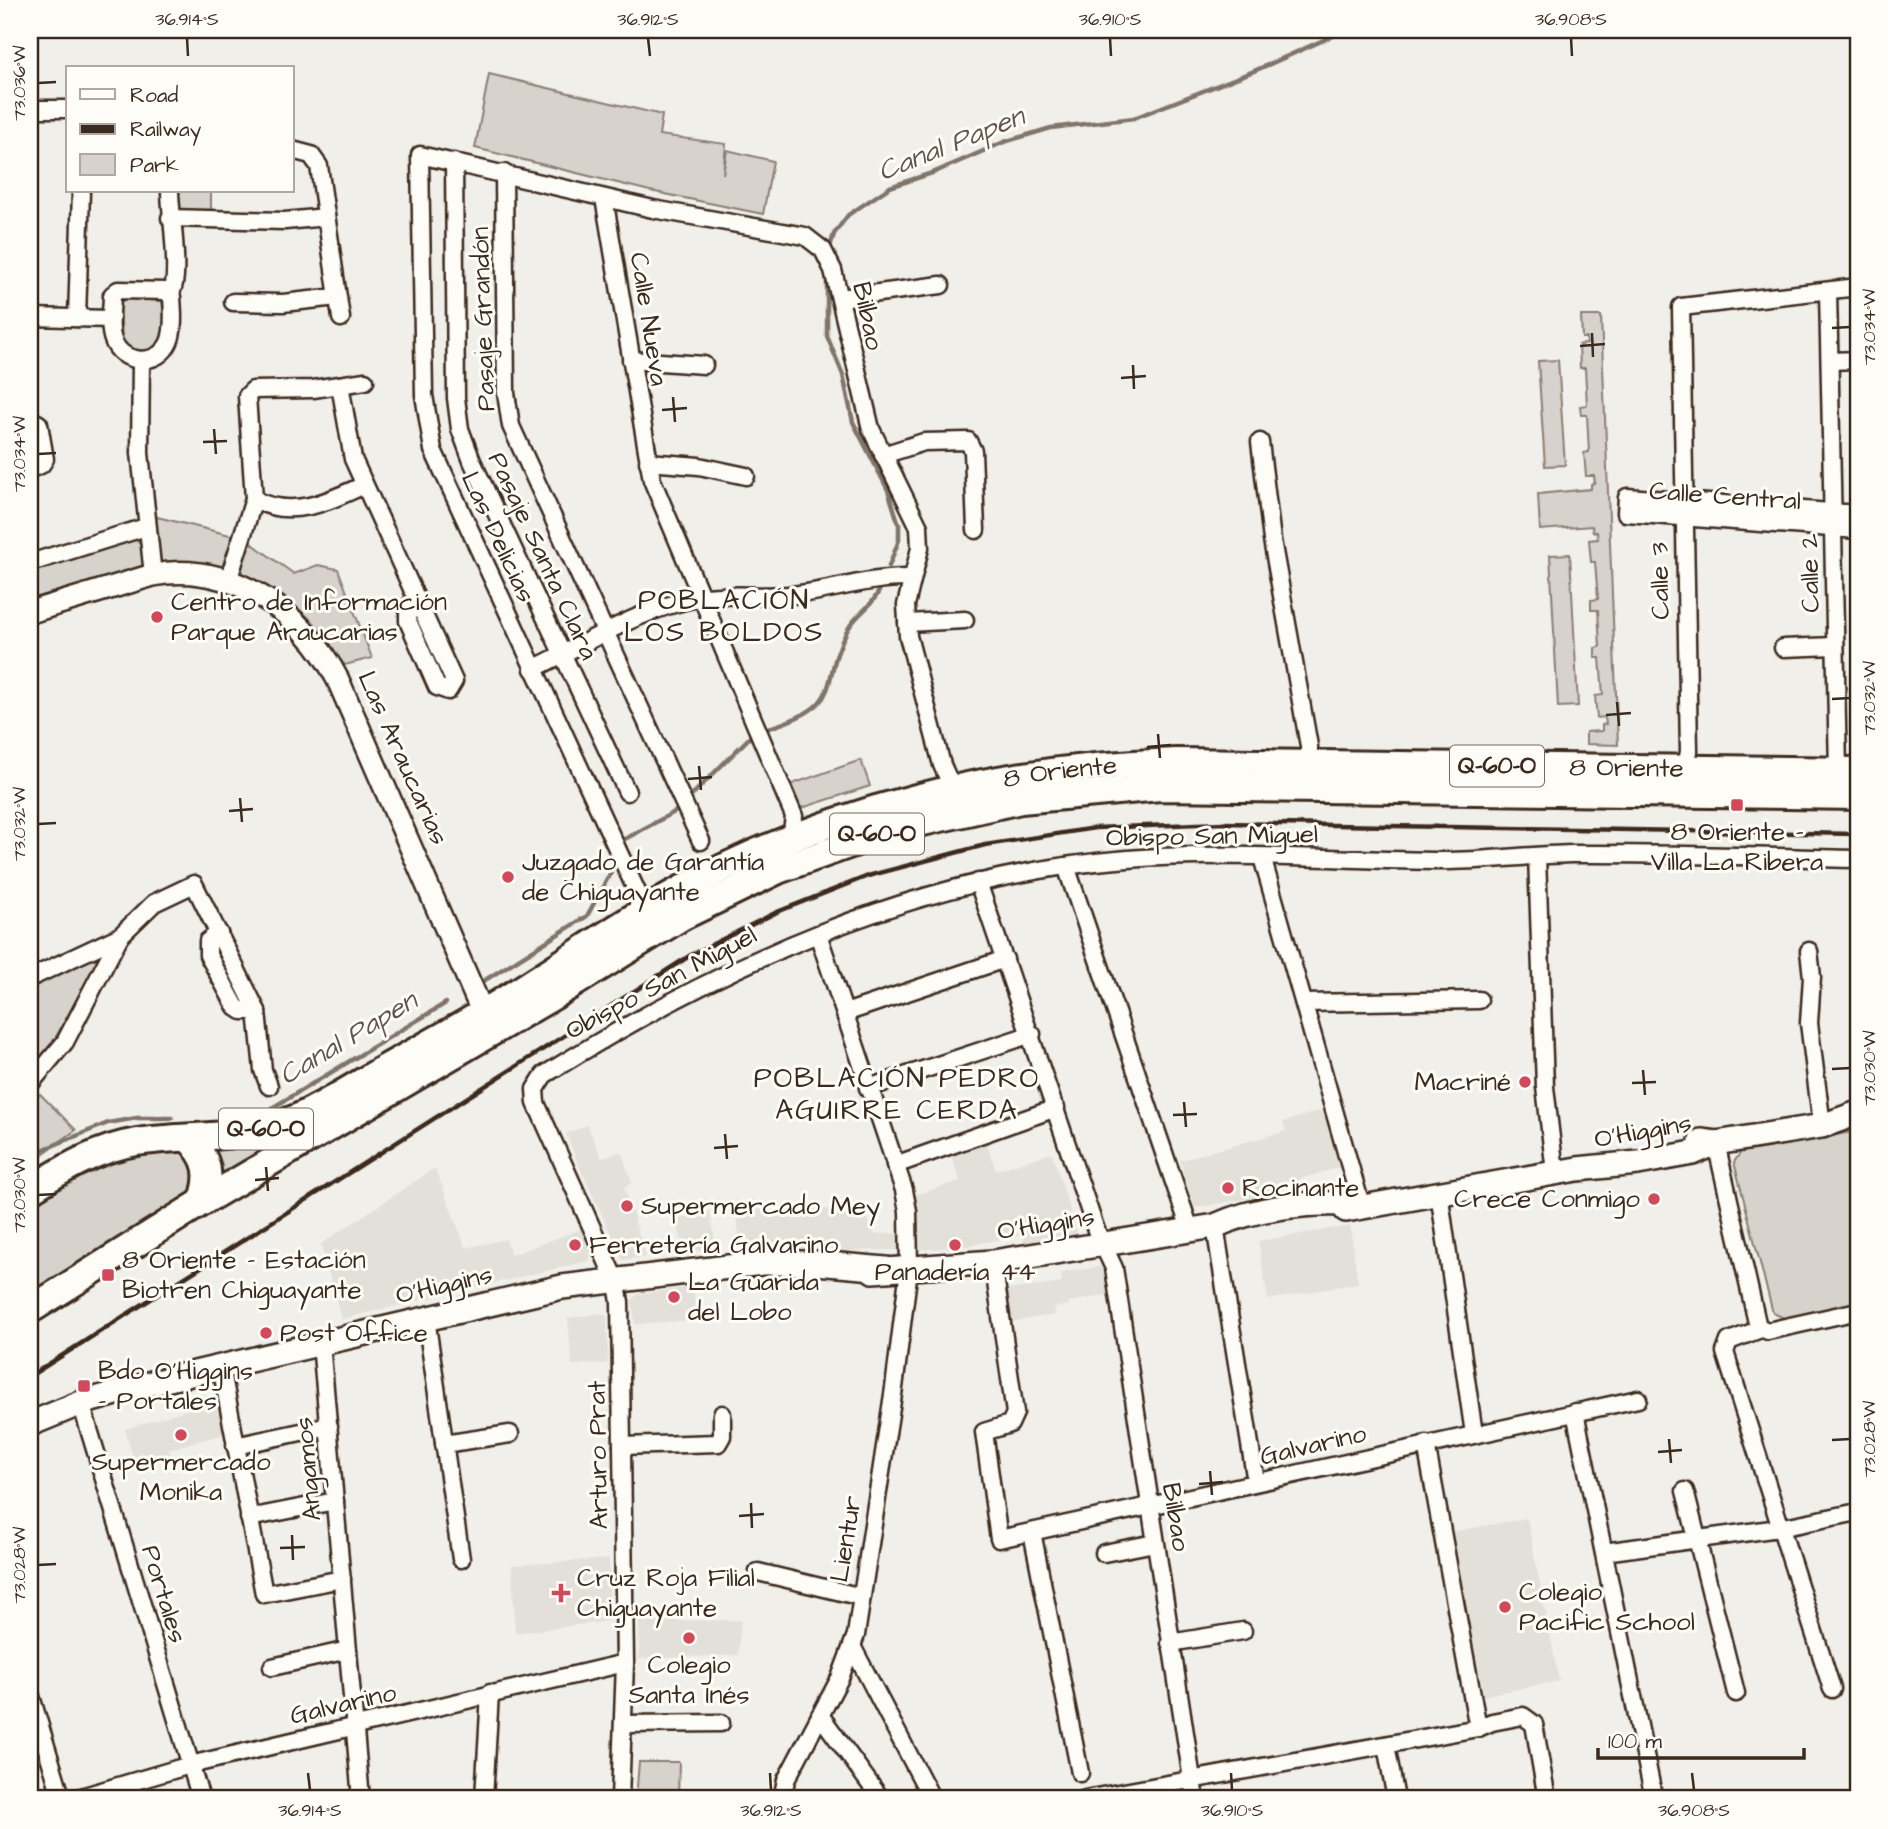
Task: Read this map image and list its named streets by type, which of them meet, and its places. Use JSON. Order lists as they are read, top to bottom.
{
  "streets": {
    "main road": ["Q-60-O", "8 Oriente", "O'Higgins"],
    "street": [
      "Bilbao",
      "Pasaje Grandón",
      "Calle Nueva",
      "Calle Central",
      "Las Delicias",
      "Pasaje Santa Clara",
      "Calle 2",
      "Calle 3",
      "Las Araucarias",
      "Obispo San Miguel",
      "Galvarino",
      "Arturo Prat",
      "Angamos",
      "Lientur",
      "Portales"
    ]
  },
  "crossings": [
    ["Bilbao", "Pasaje Grandón"],
    ["Bilbao", "Calle Nueva"],
    ["Bilbao", "Las Delicias"],
    ["Bilbao", "Pasaje Santa Clara"],
    ["Bilbao", "8 Oriente"],
    ["Bilbao", "Obispo San Miguel"],
    ["Bilbao", "O'Higgins"],
    ["Bilbao", "Galvarino"],
    ["Calle Nueva", "8 Oriente"],
    ["Calle Central", "Calle 2"],
    ["Calle Central", "Calle 3"],
    ["Las Delicias", "8 Oriente"],
    ["Calle 2", "Calle 3"],
    ["Calle 2", "8 Oriente"],
    ["Calle 3", "8 Oriente"],
    ["Las Araucarias", "Q-60-O"],
    ["Las Araucarias", "8 Oriente"],
    ["Q-60-O", "8 Oriente"],
    ["Obispo San Miguel", "Arturo Prat"],
    ["Obispo San Miguel", "Lientur"],
    ["O'Higgins", "Galvarino"],
    ["O'Higgins", "Arturo Prat"],
    ["O'Higgins", "Angamos"],
    ["O'Higgins", "Lientur"],
    ["O'Higgins", "Portales"],
    ["Galvarino", "Arturo Prat"],
    ["Galvarino", "Angamos"],
    ["Galvarino", "Portales"]
  ],
  "districts": ["POBLACIÓN LOS BOLDOS", "POBLACIÓN PEDRO AGUIRRE CERDA"],
  "water": ["Canal Papen"],
  "places": {
    "other": [
      "Centro de Información Parque Araucarias",
      "Juzgado de Garantía de Chiguayante",
      "Macriné",
      "Rocinante",
      "Crece Conmigo",
      "Supermercado Mey",
      "Ferretería Galvarino",
      "Panadería 44",
      "La Guarida del Lobo",
      "Post Office",
      "Supermercado Monika",
      "Colegio Pacific School",
      "Colegio Santa Inés"
    ],
    "transit": ["8 Oriente - Villa La Ribera", "8 Oriente - Estación Biotren Chiguayante", "Bdo O'Higgins - Portales"],
    "health": ["Cruz Roja Filial Chiguayante"]
  },
  "legend": ["Road", "Railway", "Park"],
  "scale_bar": "100 m",
  "coordinates": [
    "36.914°S",
    "36.912°S",
    "36.910°S",
    "36.908°S",
    "73.036°W",
    "73.034°W",
    "73.032°W",
    "73.030°W",
    "73.028°W"
  ]
}
